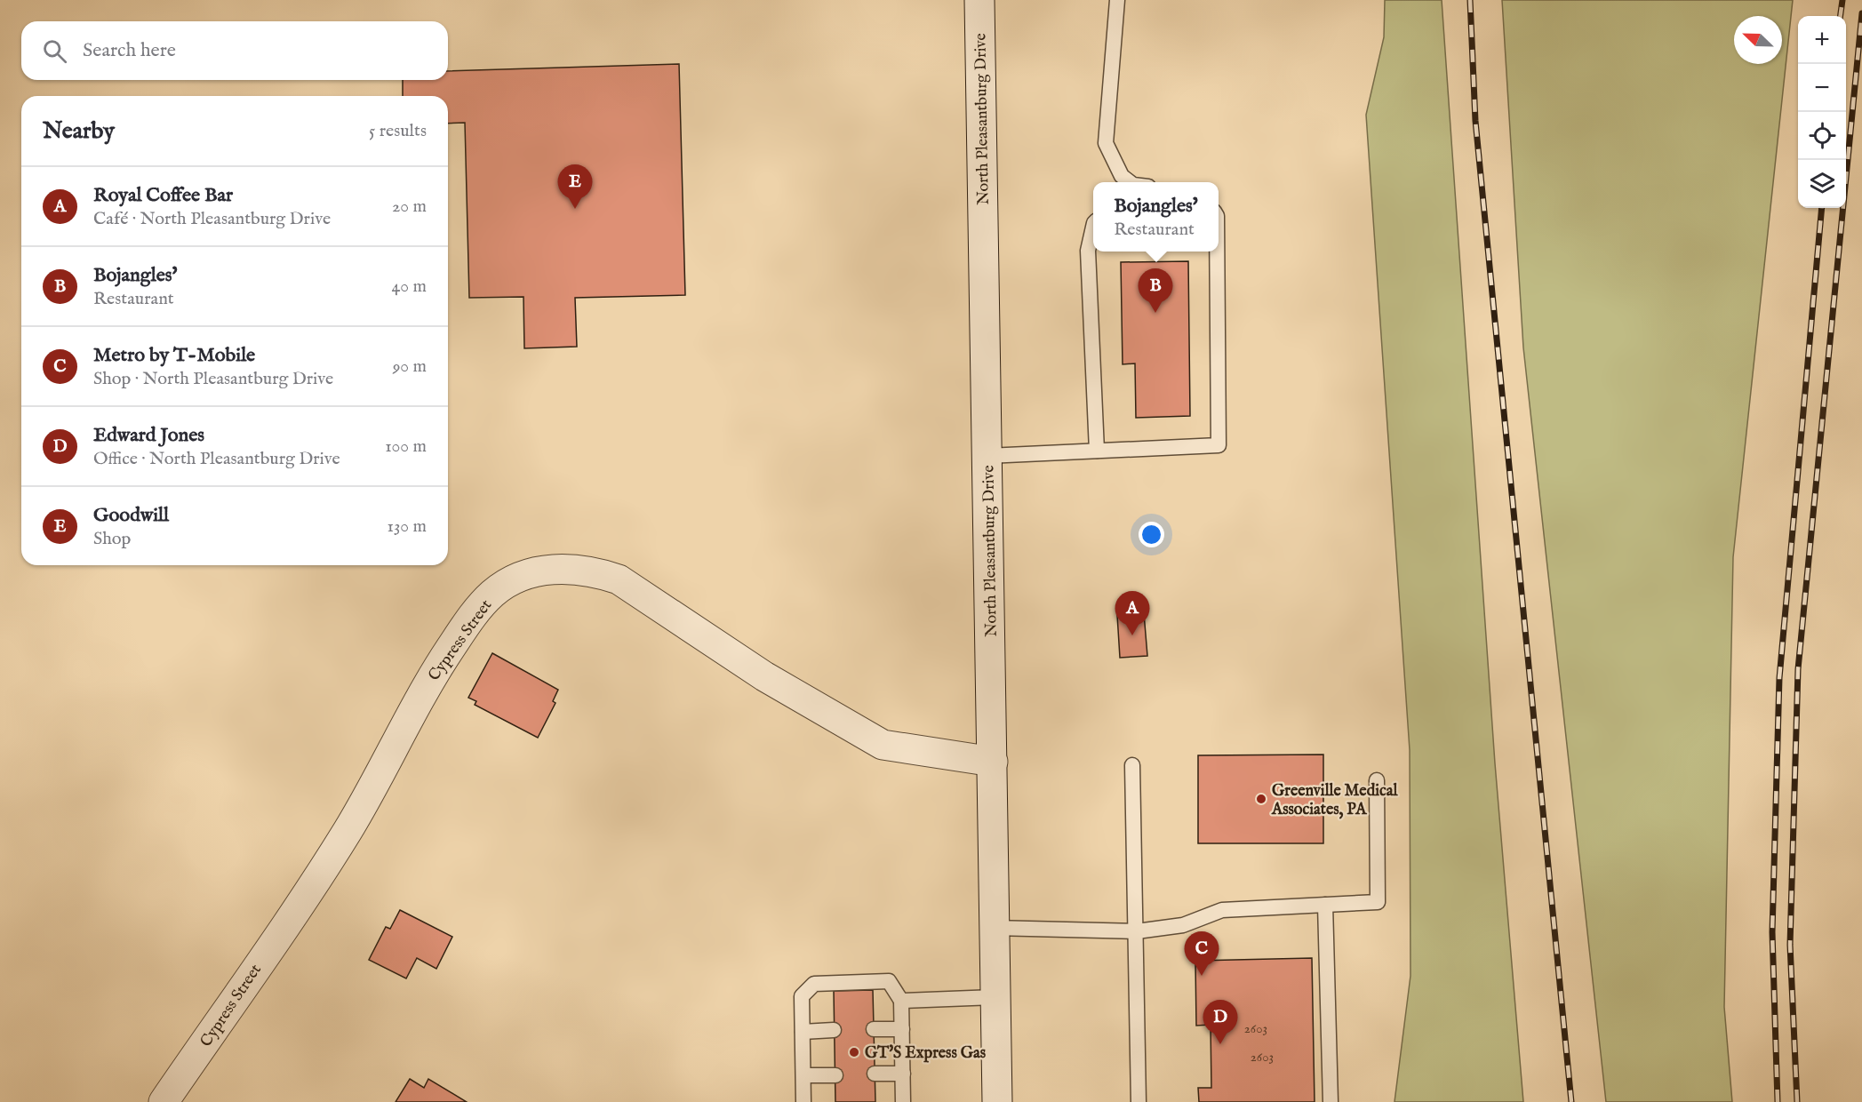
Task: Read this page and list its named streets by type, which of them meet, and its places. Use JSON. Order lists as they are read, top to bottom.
{
  "streets": {
    "street": ["North Pleasantburg Drive", "Cypress Street"]
  },
  "crossings": [
    ["North Pleasantburg Drive", "Cypress Street"]
  ],
  "places": ["Greenville Medical Associates, PA", "GT'S Express Gas"],
  "house_numbers": ["2603", "2603"],
  "north": "top left",
  "page": {
    "map_buttons": ["+", "−"],
    "search": "Search here",
    "heading": ["Nearby", "5 results"],
    "pins": [
      "E",
      "B",
      "A",
      "C",
      "D"
    ],
    "list": [
      {
        "mark": "A",
        "name": "Royal Coffee Bar",
        "note": "Café · North Pleasantburg Drive",
        "value": "20 m"
      },
      {
        "mark": "B",
        "name": "Bojangles'",
        "note": "Restaurant",
        "value": "40 m"
      },
      {
        "mark": "C",
        "name": "Metro by T-Mobile",
        "note": "Shop · North Pleasantburg Drive",
        "value": "90 m"
      },
      {
        "mark": "D",
        "name": "Edward Jones",
        "note": "Office · North Pleasantburg Drive",
        "value": "100 m"
      },
      {
        "mark": "E",
        "name": "Goodwill",
        "note": "Shop",
        "value": "130 m"
      }
    ],
    "popup": ["Bojangles'", "Restaurant"]
  }
}
